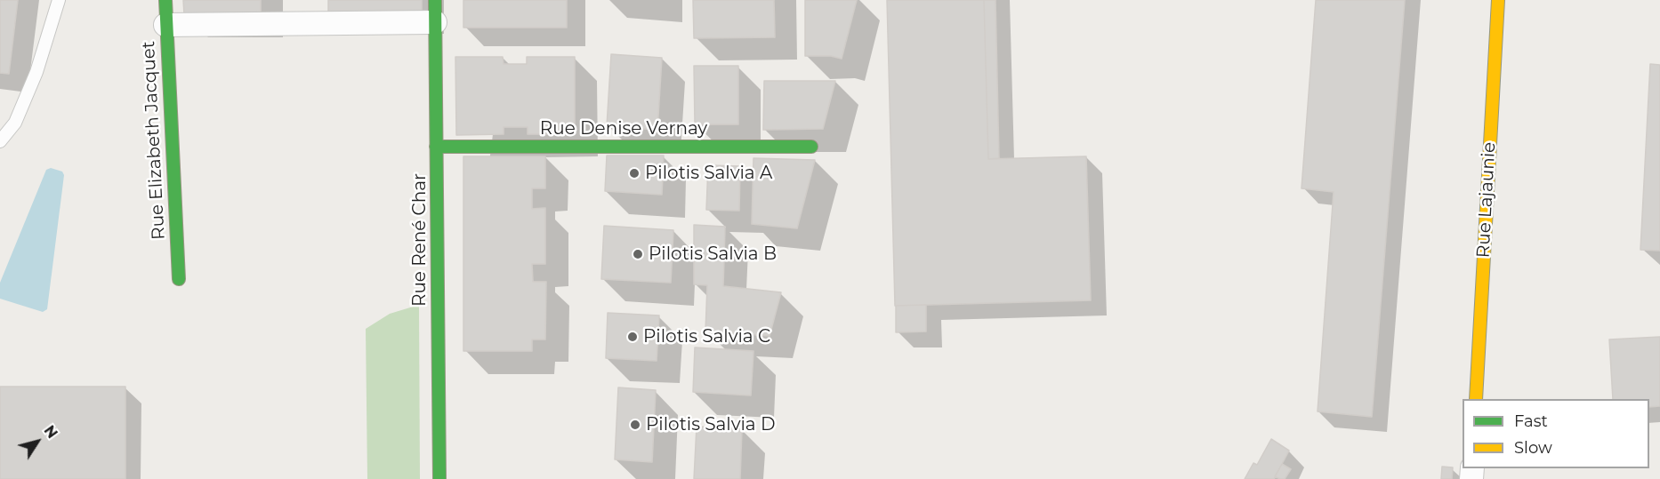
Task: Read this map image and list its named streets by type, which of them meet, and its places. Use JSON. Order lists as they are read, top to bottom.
{
  "streets": {
    "street": [
      "Rue Denise Vernay",
      "Rue Elizabeth Jacquet",
      "Rue Lajaunie",
      "Rue René Char"
    ]
  },
  "crossings": [
    ["Rue Denise Vernay", "Rue René Char"]
  ],
  "places": [
    "Pilotis Salvia A",
    "Pilotis Salvia B",
    "Pilotis Salvia C",
    "Pilotis Salvia D"
  ],
  "legend": ["Fast", "Slow"],
  "north": "top right"
}
